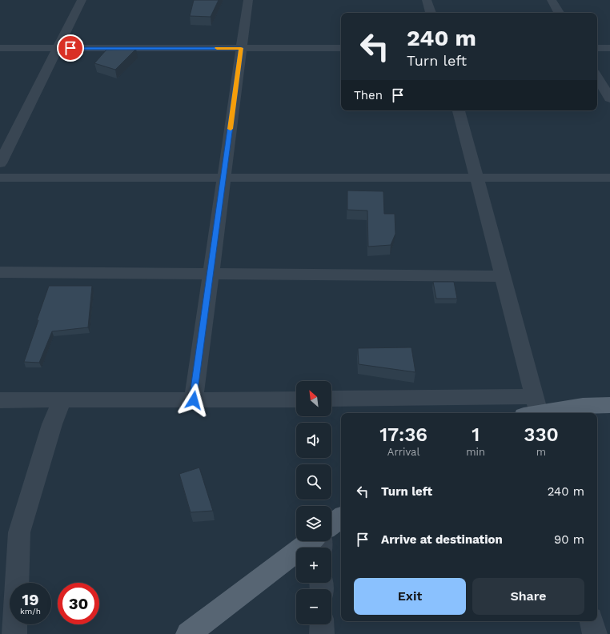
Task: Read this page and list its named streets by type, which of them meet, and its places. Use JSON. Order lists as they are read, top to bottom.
{
  "north": "top left",
  "page": {
    "turn": ["240 m", "Turn left"],
    "then": "Then",
    "map_buttons": ["+", "−"],
    "eta": [
      "17:36",
      "Arrival",
      "1",
      "min",
      "330",
      "m"
    ],
    "list": [
      {
        "name": "Turn left",
        "value": "240 m"
      },
      {
        "name": "Arrive at destination",
        "value": "90 m"
      }
    ],
    "buttons": ["Exit", "Share"],
    "speed": "19 km/h",
    "limit": "30"
  }
}
